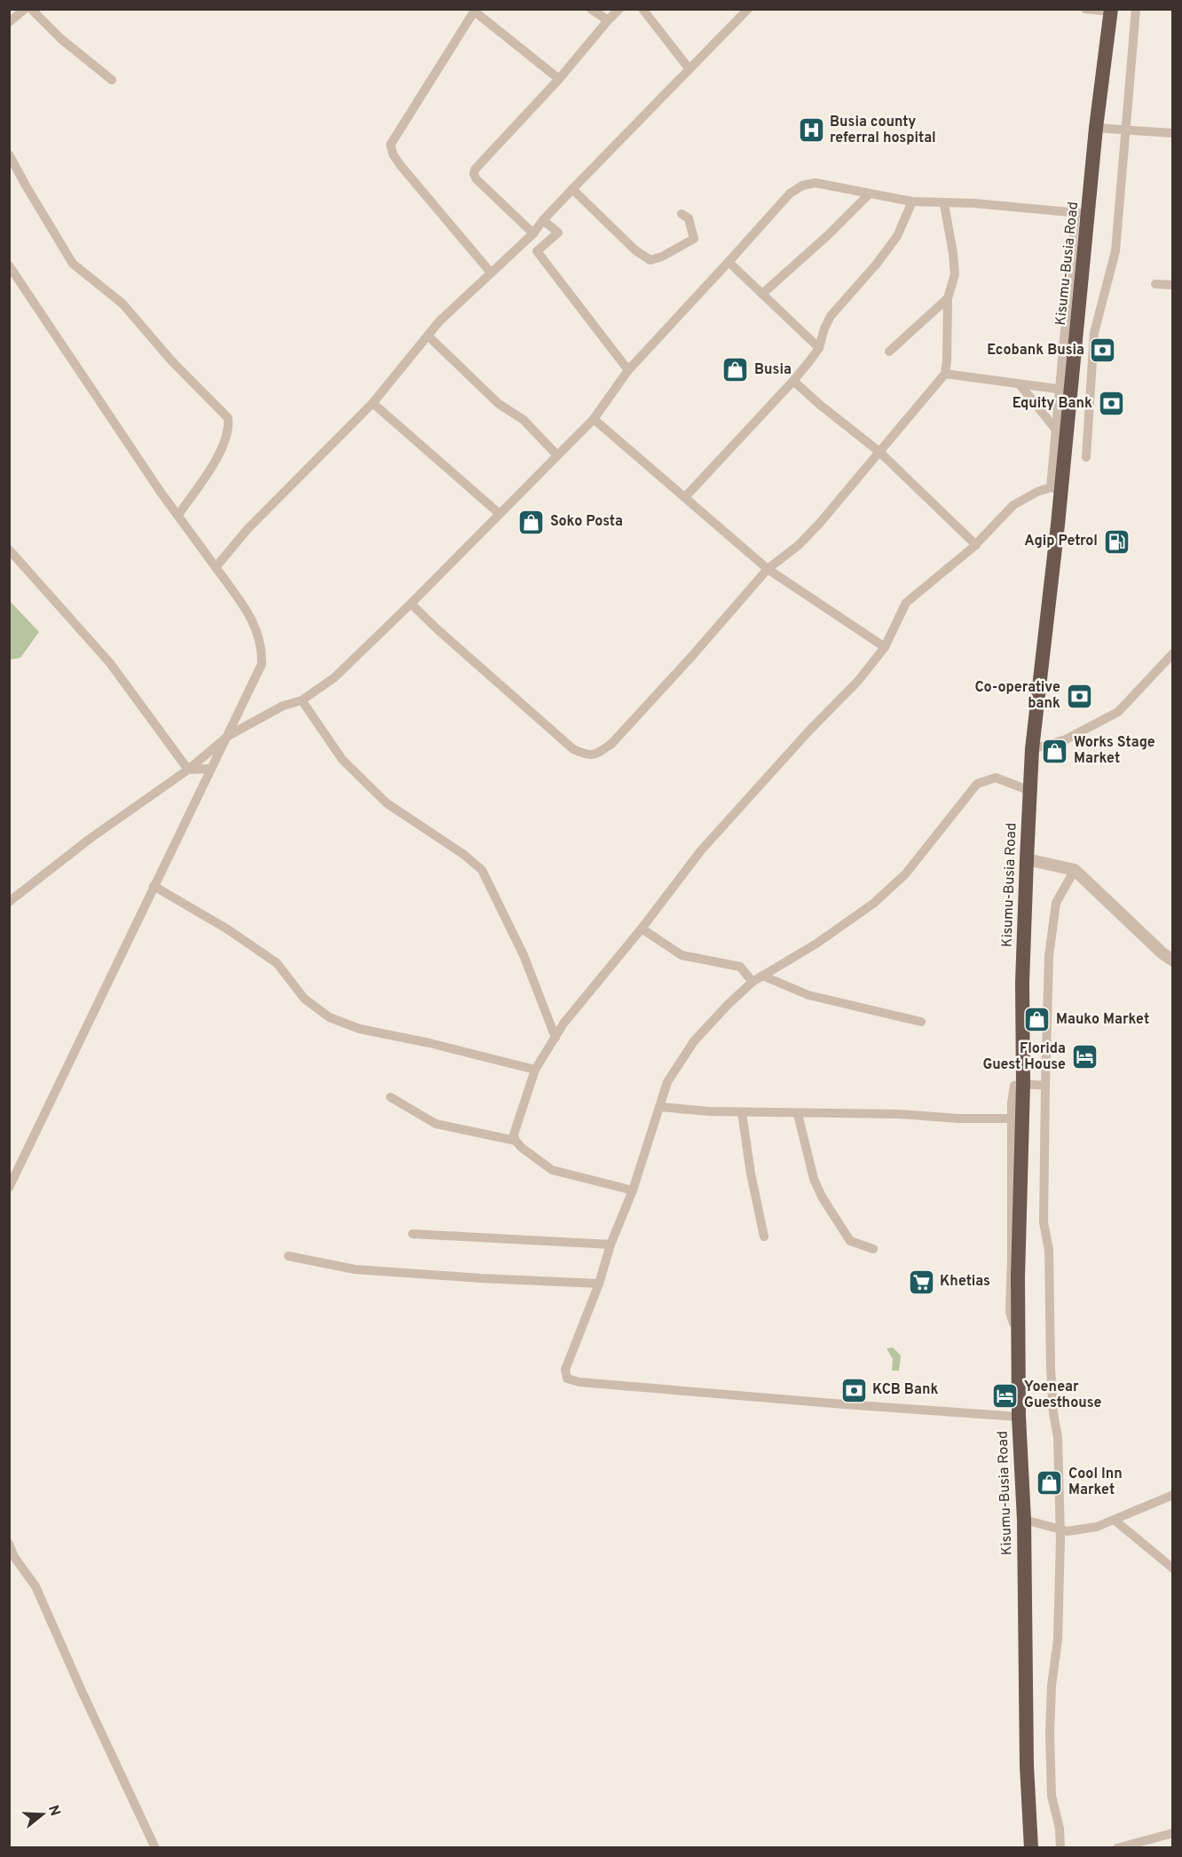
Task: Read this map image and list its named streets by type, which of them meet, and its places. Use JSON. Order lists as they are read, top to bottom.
{
  "streets": {
    "highway": ["Kisumu-Busia Road"]
  },
  "places": {
    "hospital": ["Busia county referral hospital"],
    "bank": [
      "Ecobank Busia",
      "Equity Bank",
      "Co-operative bank",
      "KCB Bank"
    ],
    "shop": [
      "Busia",
      "Soko Posta",
      "Works Stage Market",
      "Mauko Market",
      "Cool Inn Market"
    ],
    "fuel station": ["Agip Petrol"],
    "hotel": ["Florida Guest House", "Yoenear Guesthouse"],
    "supermarket": ["Khetias"]
  },
  "north": "right"
}
